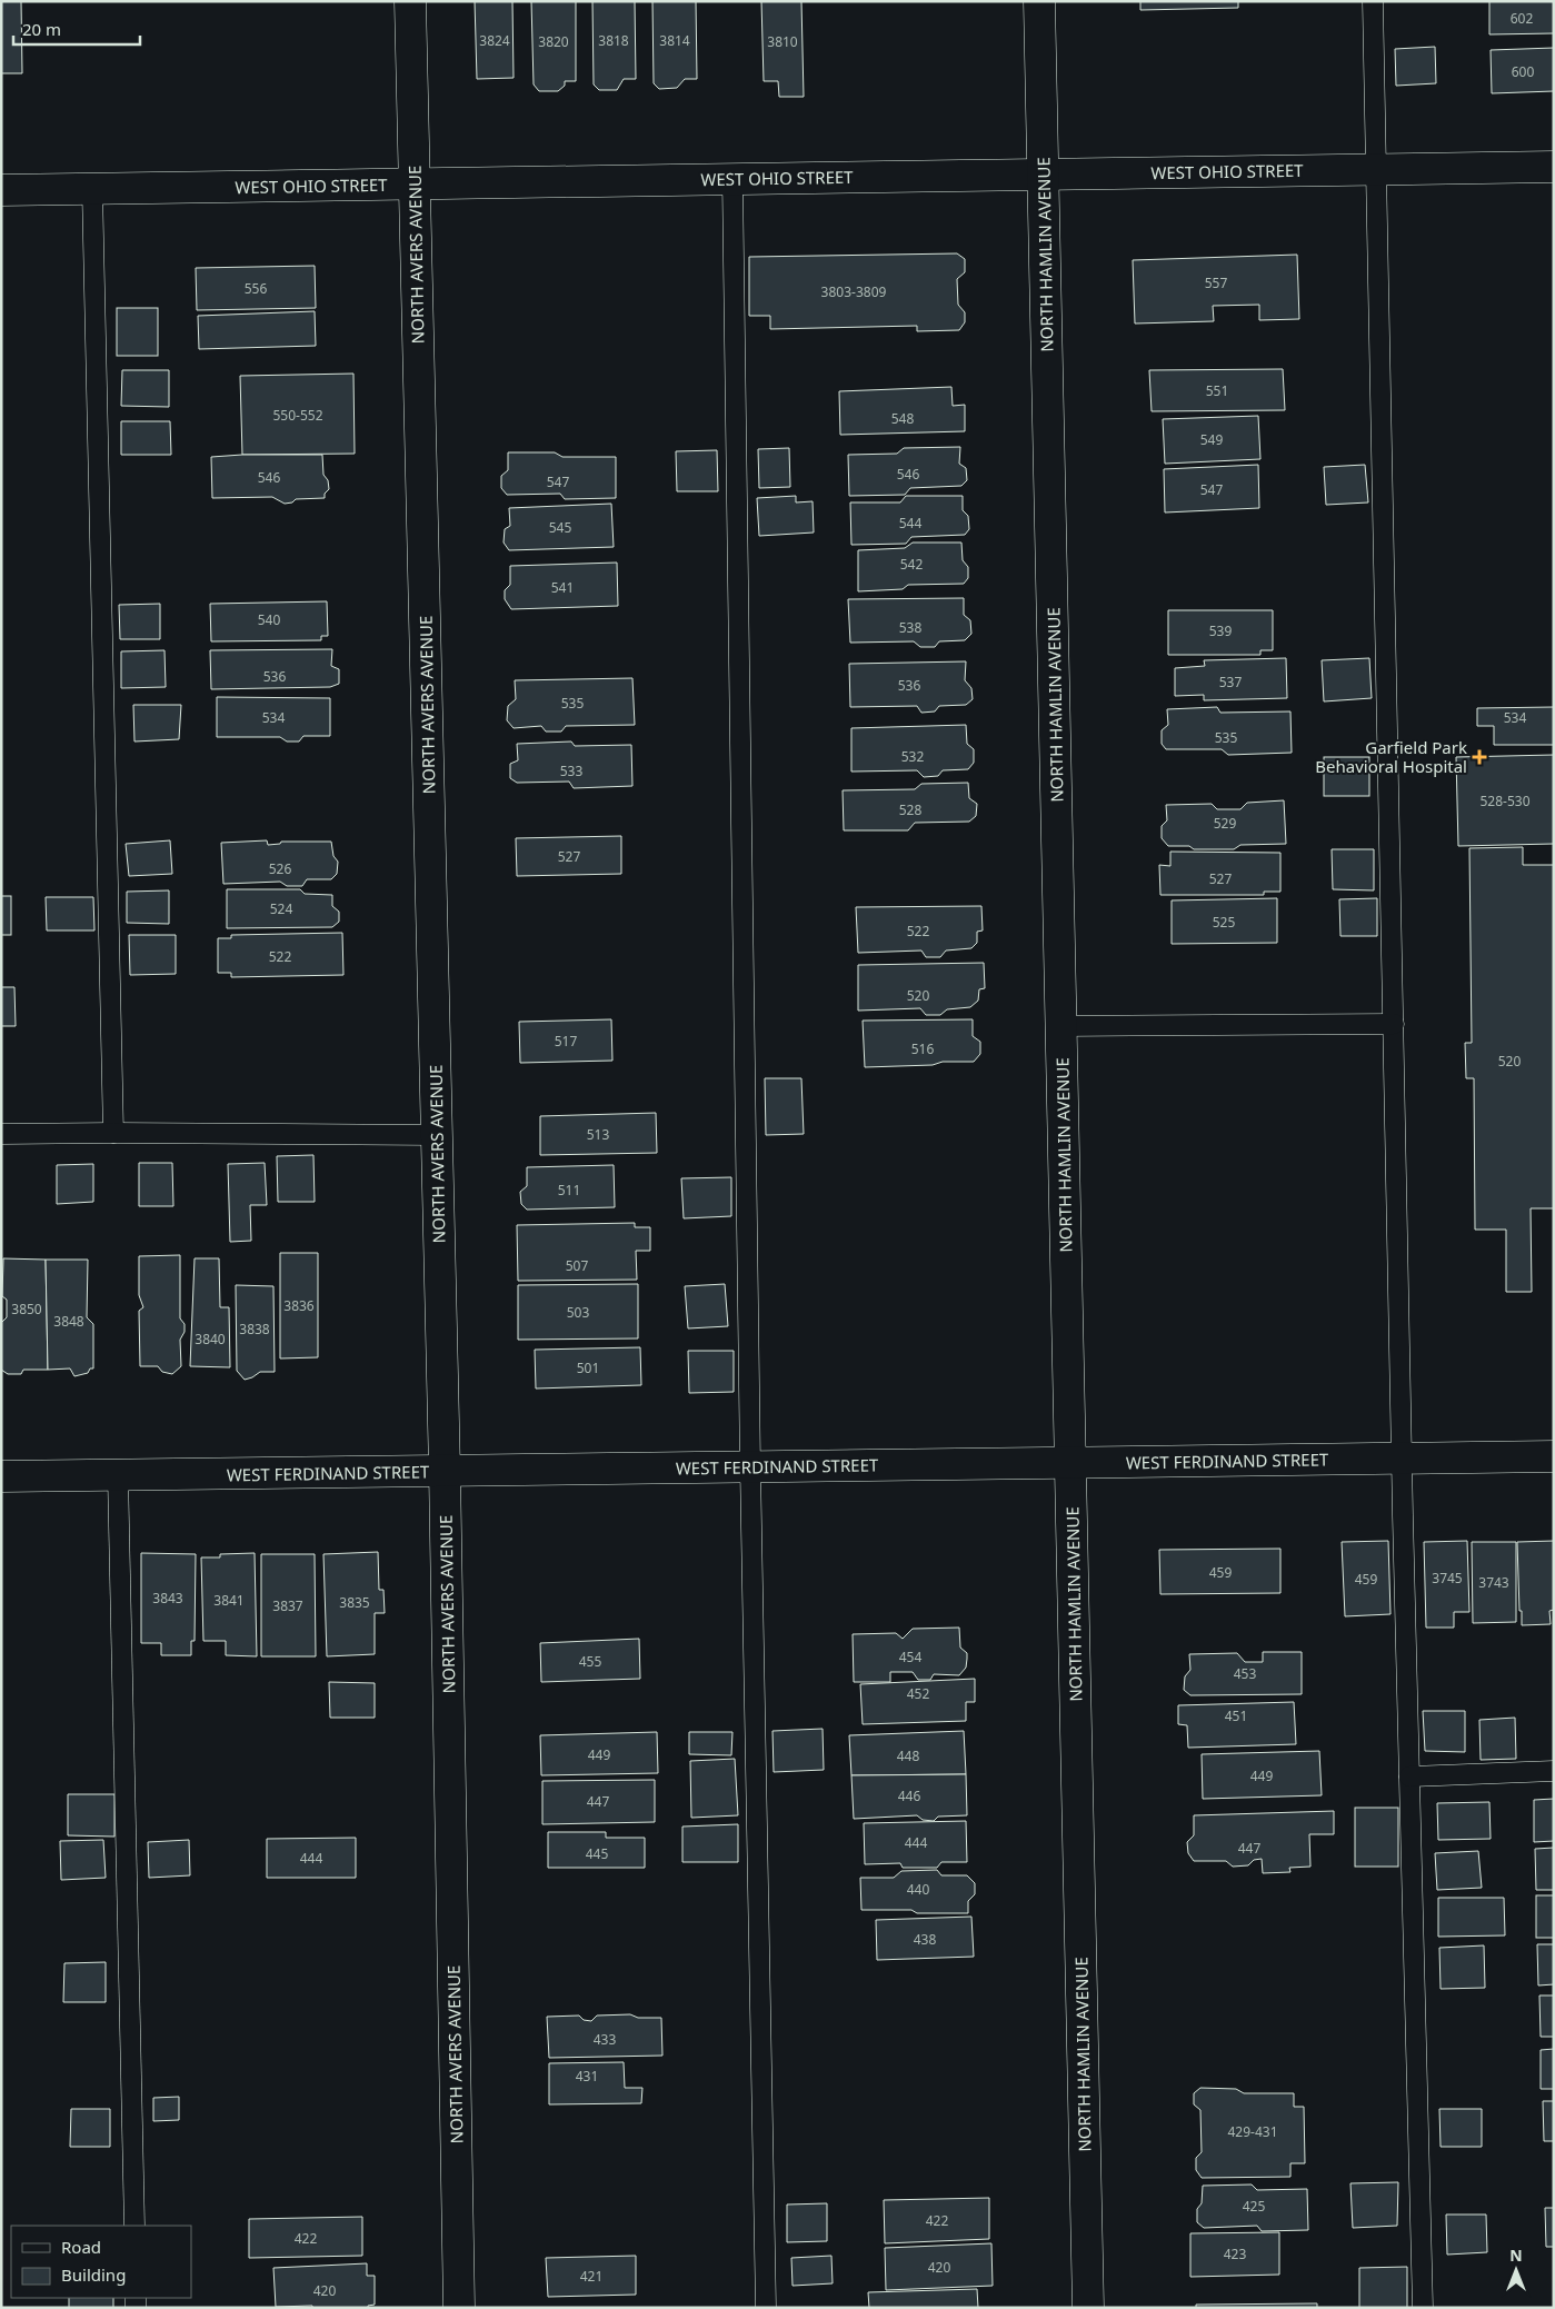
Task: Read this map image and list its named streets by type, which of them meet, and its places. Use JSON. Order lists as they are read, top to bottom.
{
  "streets": {
    "street": [
      "WEST OHIO STREET",
      "NORTH AVERS AVENUE",
      "NORTH HAMLIN AVENUE",
      "WEST FERDINAND STREET"
    ]
  },
  "crossings": [
    ["WEST OHIO STREET", "NORTH AVERS AVENUE"],
    ["WEST OHIO STREET", "NORTH HAMLIN AVENUE"],
    ["NORTH AVERS AVENUE", "WEST FERDINAND STREET"],
    ["NORTH HAMLIN AVENUE", "WEST FERDINAND STREET"]
  ],
  "places": {
    "health": ["Garfield Park Behavioral Hospital"]
  },
  "house_numbers": [
    "602",
    "3824",
    "3818",
    "3814",
    "3820",
    "3810",
    "600",
    "557",
    "556",
    "3803-3809",
    "551",
    "550-552",
    "548",
    "549",
    "546",
    "546",
    "547",
    "547",
    "544",
    "545",
    "542",
    "541",
    "540",
    "538",
    "539",
    "536",
    "537",
    "536",
    "535",
    "534",
    "534",
    "535",
    "532",
    "533",
    "528-530",
    "528",
    "529",
    "527",
    "526",
    "527",
    "524",
    "525",
    "522",
    "522",
    "520",
    "517",
    "516",
    "520",
    "513",
    "511",
    "507",
    "3836",
    "3850",
    "503",
    "3848",
    "3838",
    "3840",
    "501",
    "459",
    "3745",
    "459",
    "3743",
    "3843",
    "3841",
    "3835",
    "3837",
    "454",
    "455",
    "453",
    "452",
    "451",
    "449",
    "448",
    "449",
    "446",
    "447",
    "444",
    "447",
    "445",
    "444",
    "440",
    "438",
    "433",
    "431",
    "429-431",
    "425",
    "422",
    "422",
    "423",
    "420",
    "421",
    "420"
  ],
  "legend": ["Road", "Building"],
  "scale_bar": "20 m",
  "north": "top"
}
